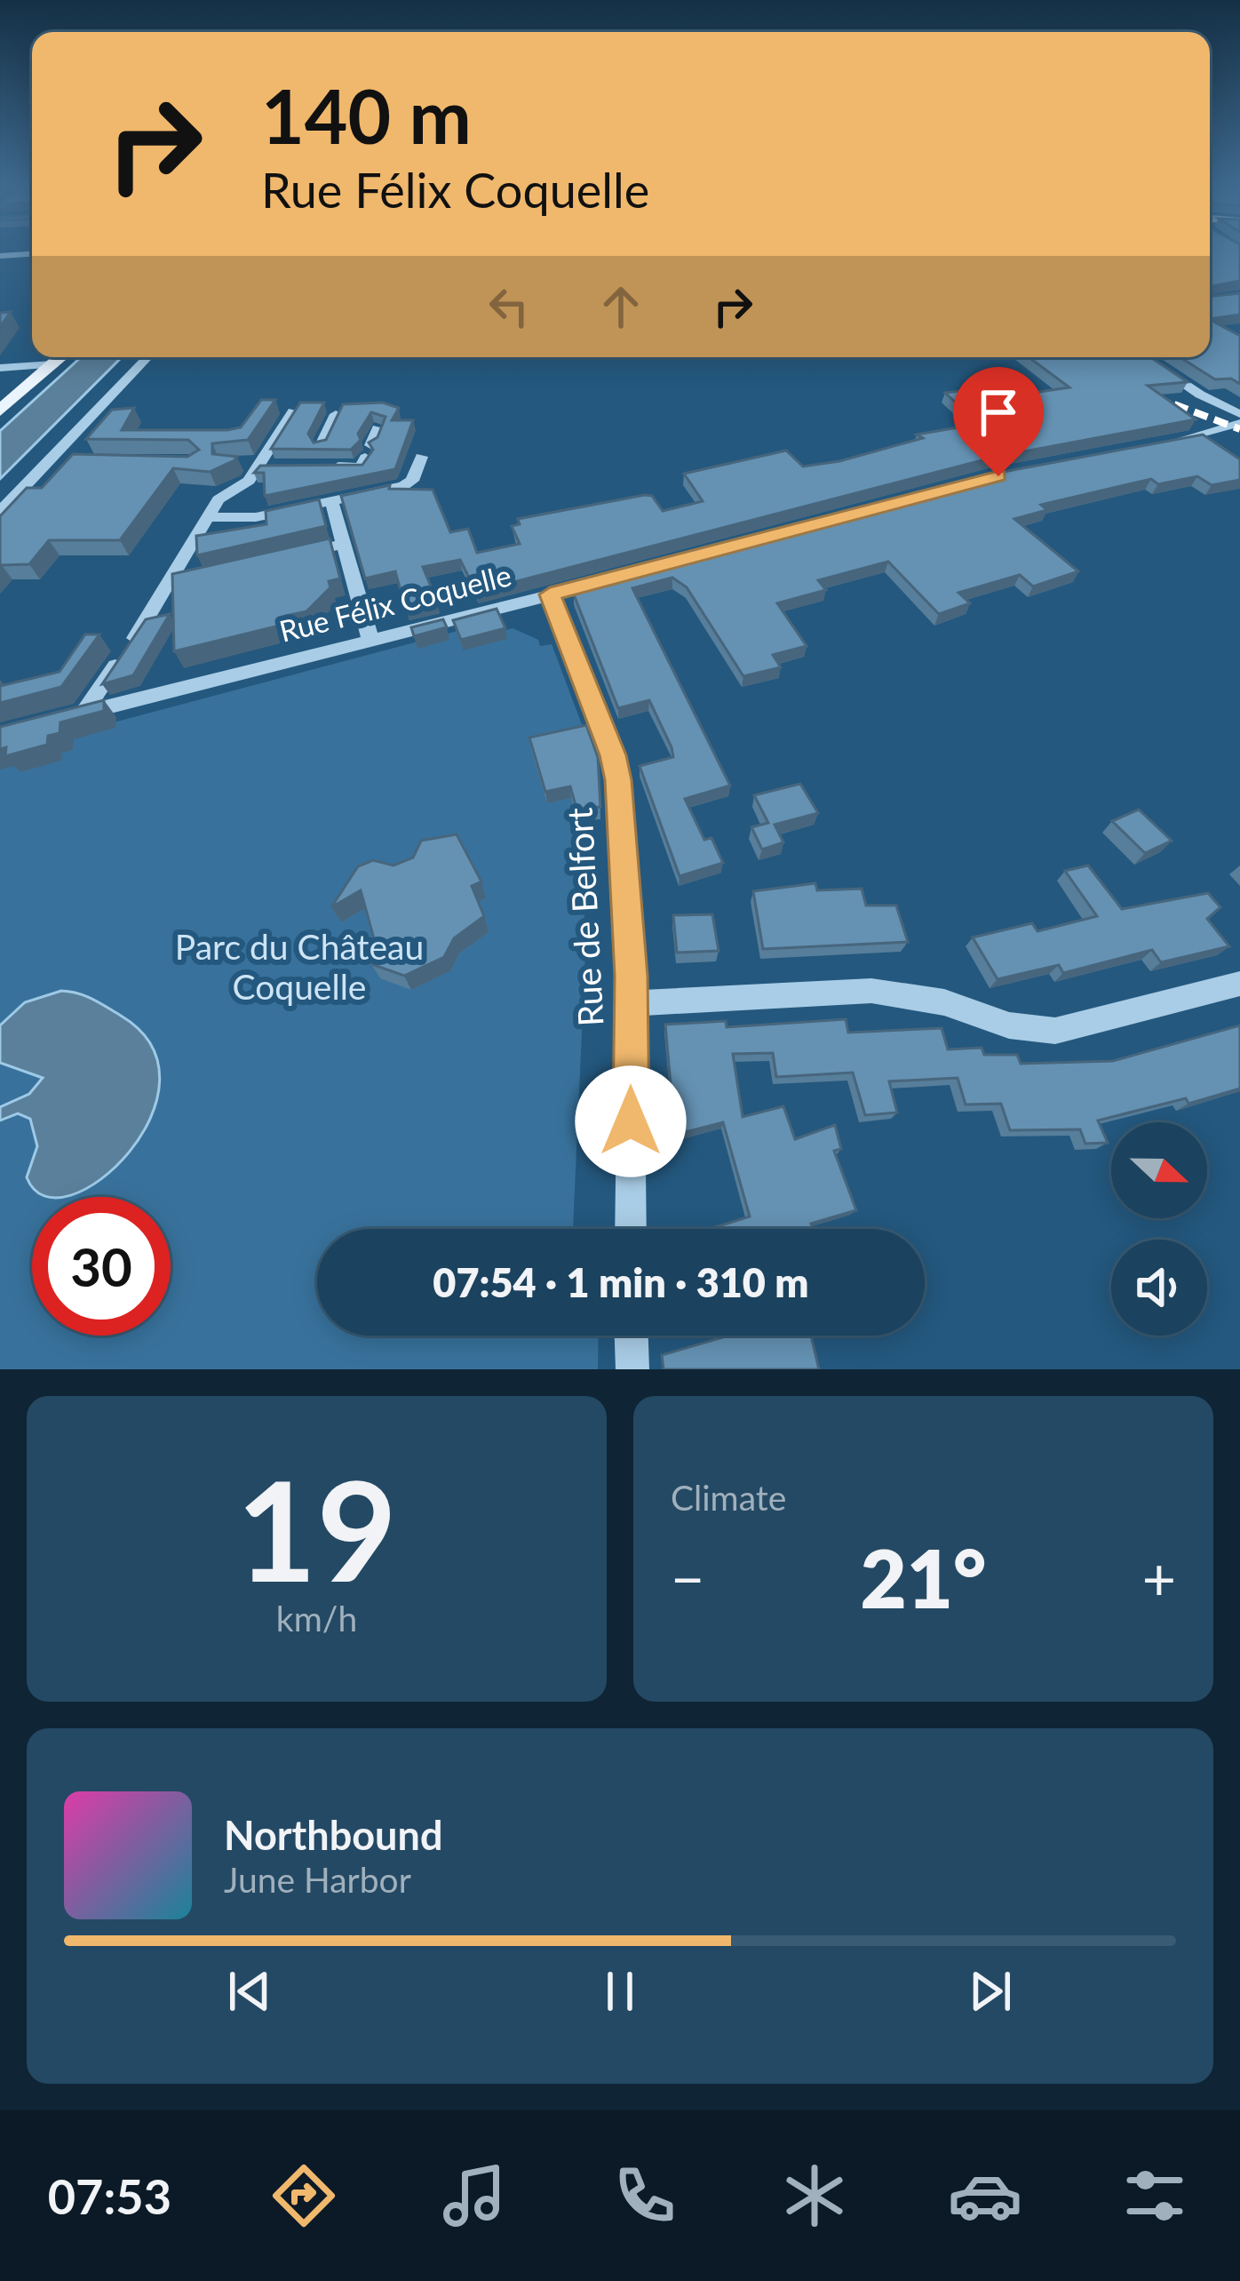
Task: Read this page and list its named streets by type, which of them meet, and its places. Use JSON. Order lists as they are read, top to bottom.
{
  "streets": {
    "street": ["Rue Félix Coquelle", "Rue de Belfort"]
  },
  "crossings": [
    ["Rue Félix Coquelle", "Rue de Belfort"]
  ],
  "parks": ["Parc du Château Coquelle"],
  "north": "right",
  "page": {
    "turn": ["140 m", "Rue Félix Coquelle"],
    "limit": "30",
    "trip": "07:54 · 1 min · 310 m",
    "tile": [
      ["19", "km/h"],
      "Climate"
    ],
    "heat": ["−", "21°", "+"],
    "song": ["Northbound", "June Harbor"],
    "tabs": "07:53"
  }
}
